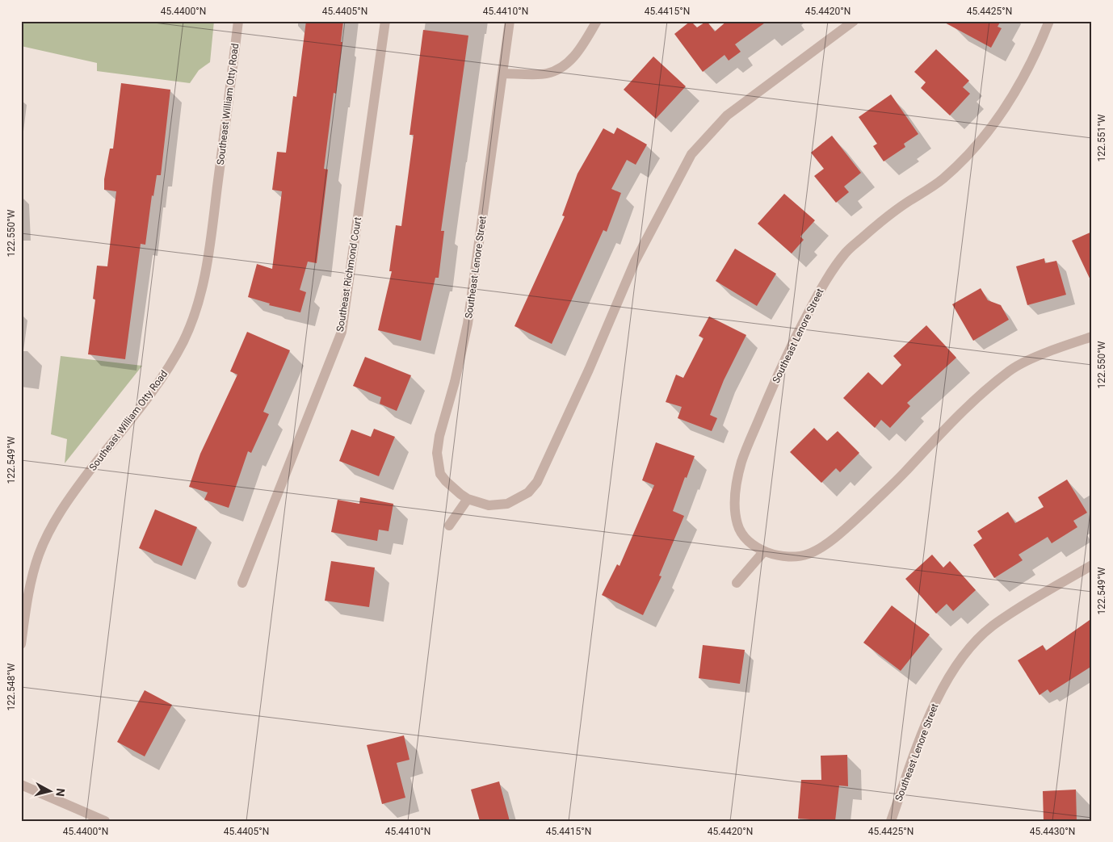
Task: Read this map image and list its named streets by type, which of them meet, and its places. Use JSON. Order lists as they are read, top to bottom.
{
  "streets": {
    "street": ["Southeast William Otty Road", "Southeast Lenore Street", "Southeast Richmond Court"]
  },
  "north": "right",
  "coordinates": [
    "45.4400°N",
    "45.4405°N",
    "45.4410°N",
    "45.4415°N",
    "45.4420°N",
    "45.4425°N",
    "122.551°W",
    "122.550°W",
    "122.549°W",
    "122.548°W",
    "45.4430°N"
  ]
}
